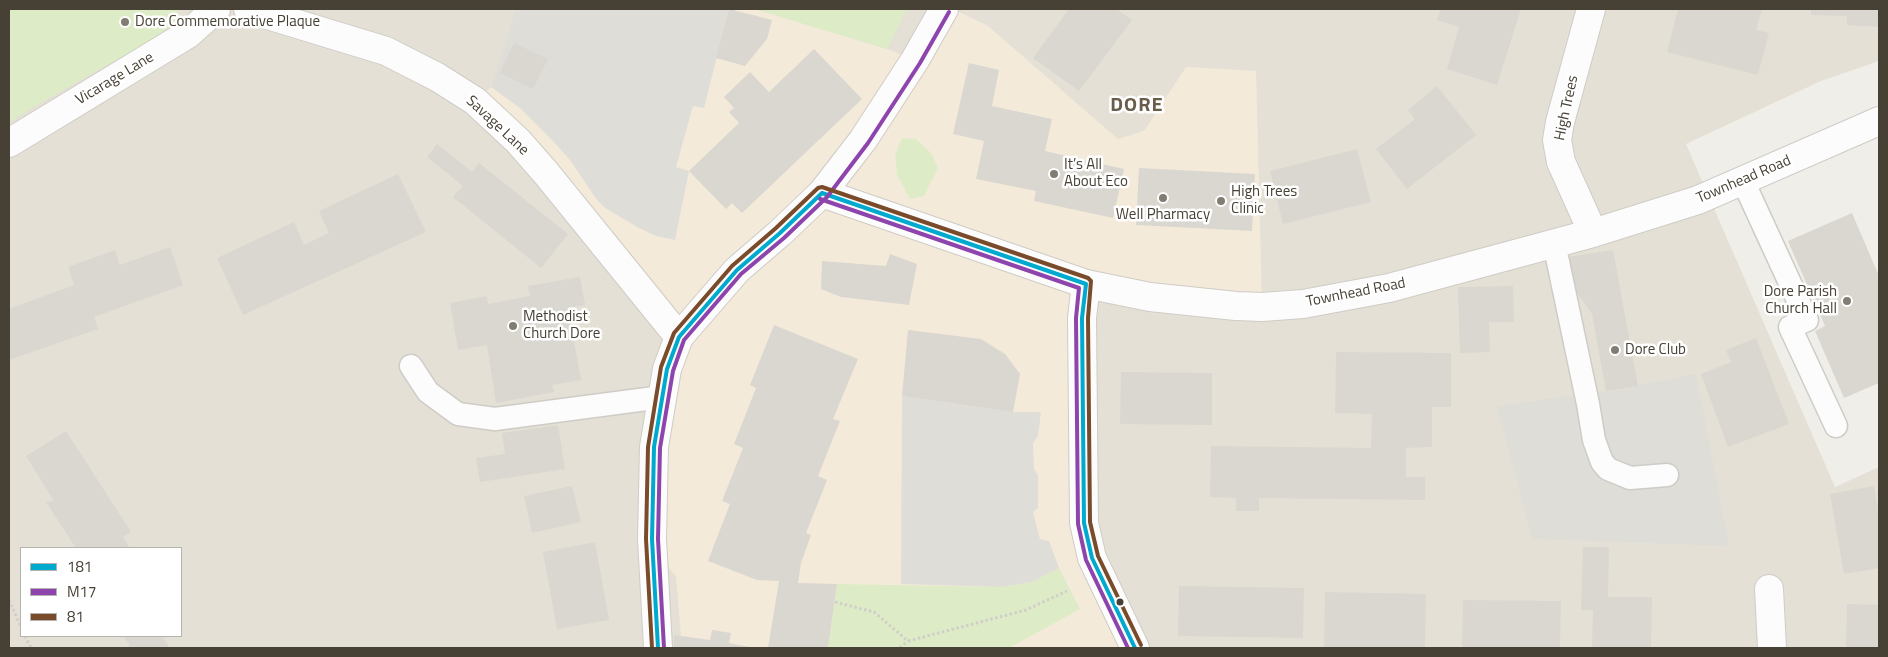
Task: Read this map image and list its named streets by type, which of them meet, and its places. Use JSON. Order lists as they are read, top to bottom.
{
  "streets": {
    "street": [
      "Vicarage Lane",
      "High Trees",
      "Savage Lane",
      "Townhead Road"
    ]
  },
  "crossings": [
    ["High Trees", "Townhead Road"]
  ],
  "districts": ["DORE"],
  "places": [
    "Dore Commemorative Plaque",
    "It’s All About Eco",
    "Well Pharmacy",
    "High Trees Clinic",
    "Dore Parish Church Hall",
    "Methodist Church Dore",
    "Dore Club"
  ],
  "lines": ["transit line M17", "transit line 81", "transit line 181"],
  "legend": ["181", "M17", "81"]
}
